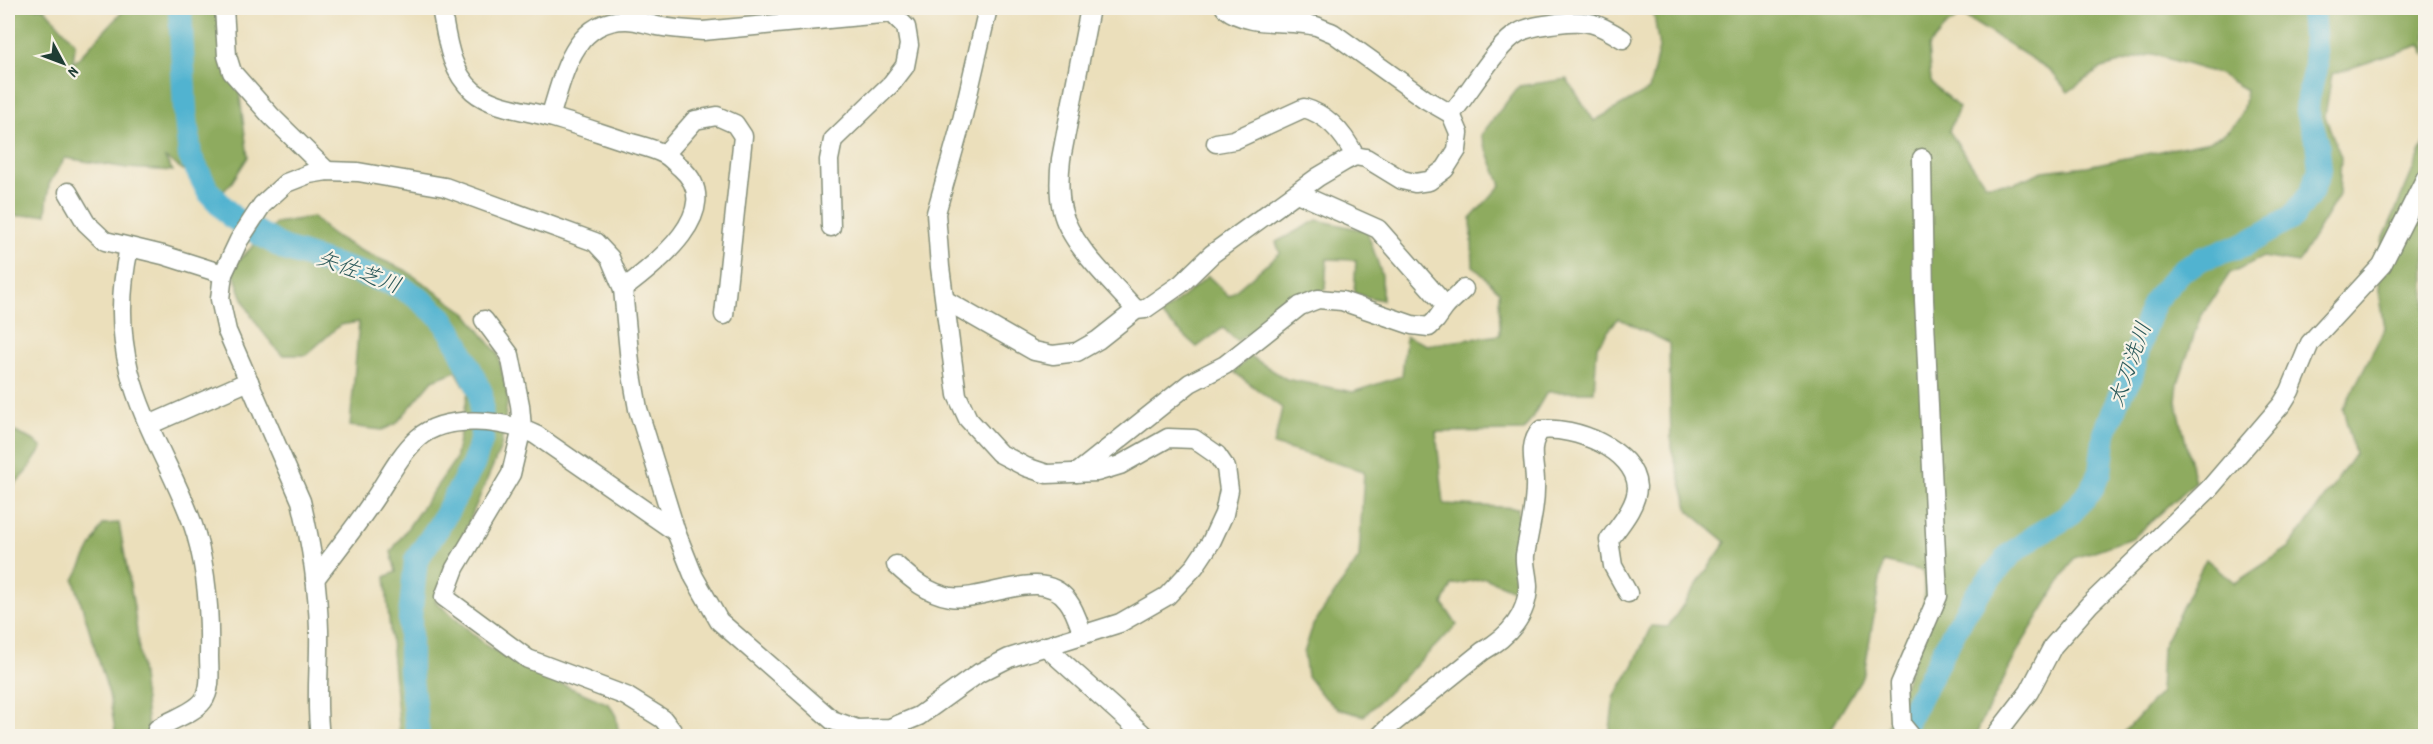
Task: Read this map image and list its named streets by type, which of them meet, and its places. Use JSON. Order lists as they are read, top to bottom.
{
  "water": ["矢佐芝川", "太刀洗川"],
  "north": "bottom right"
}
